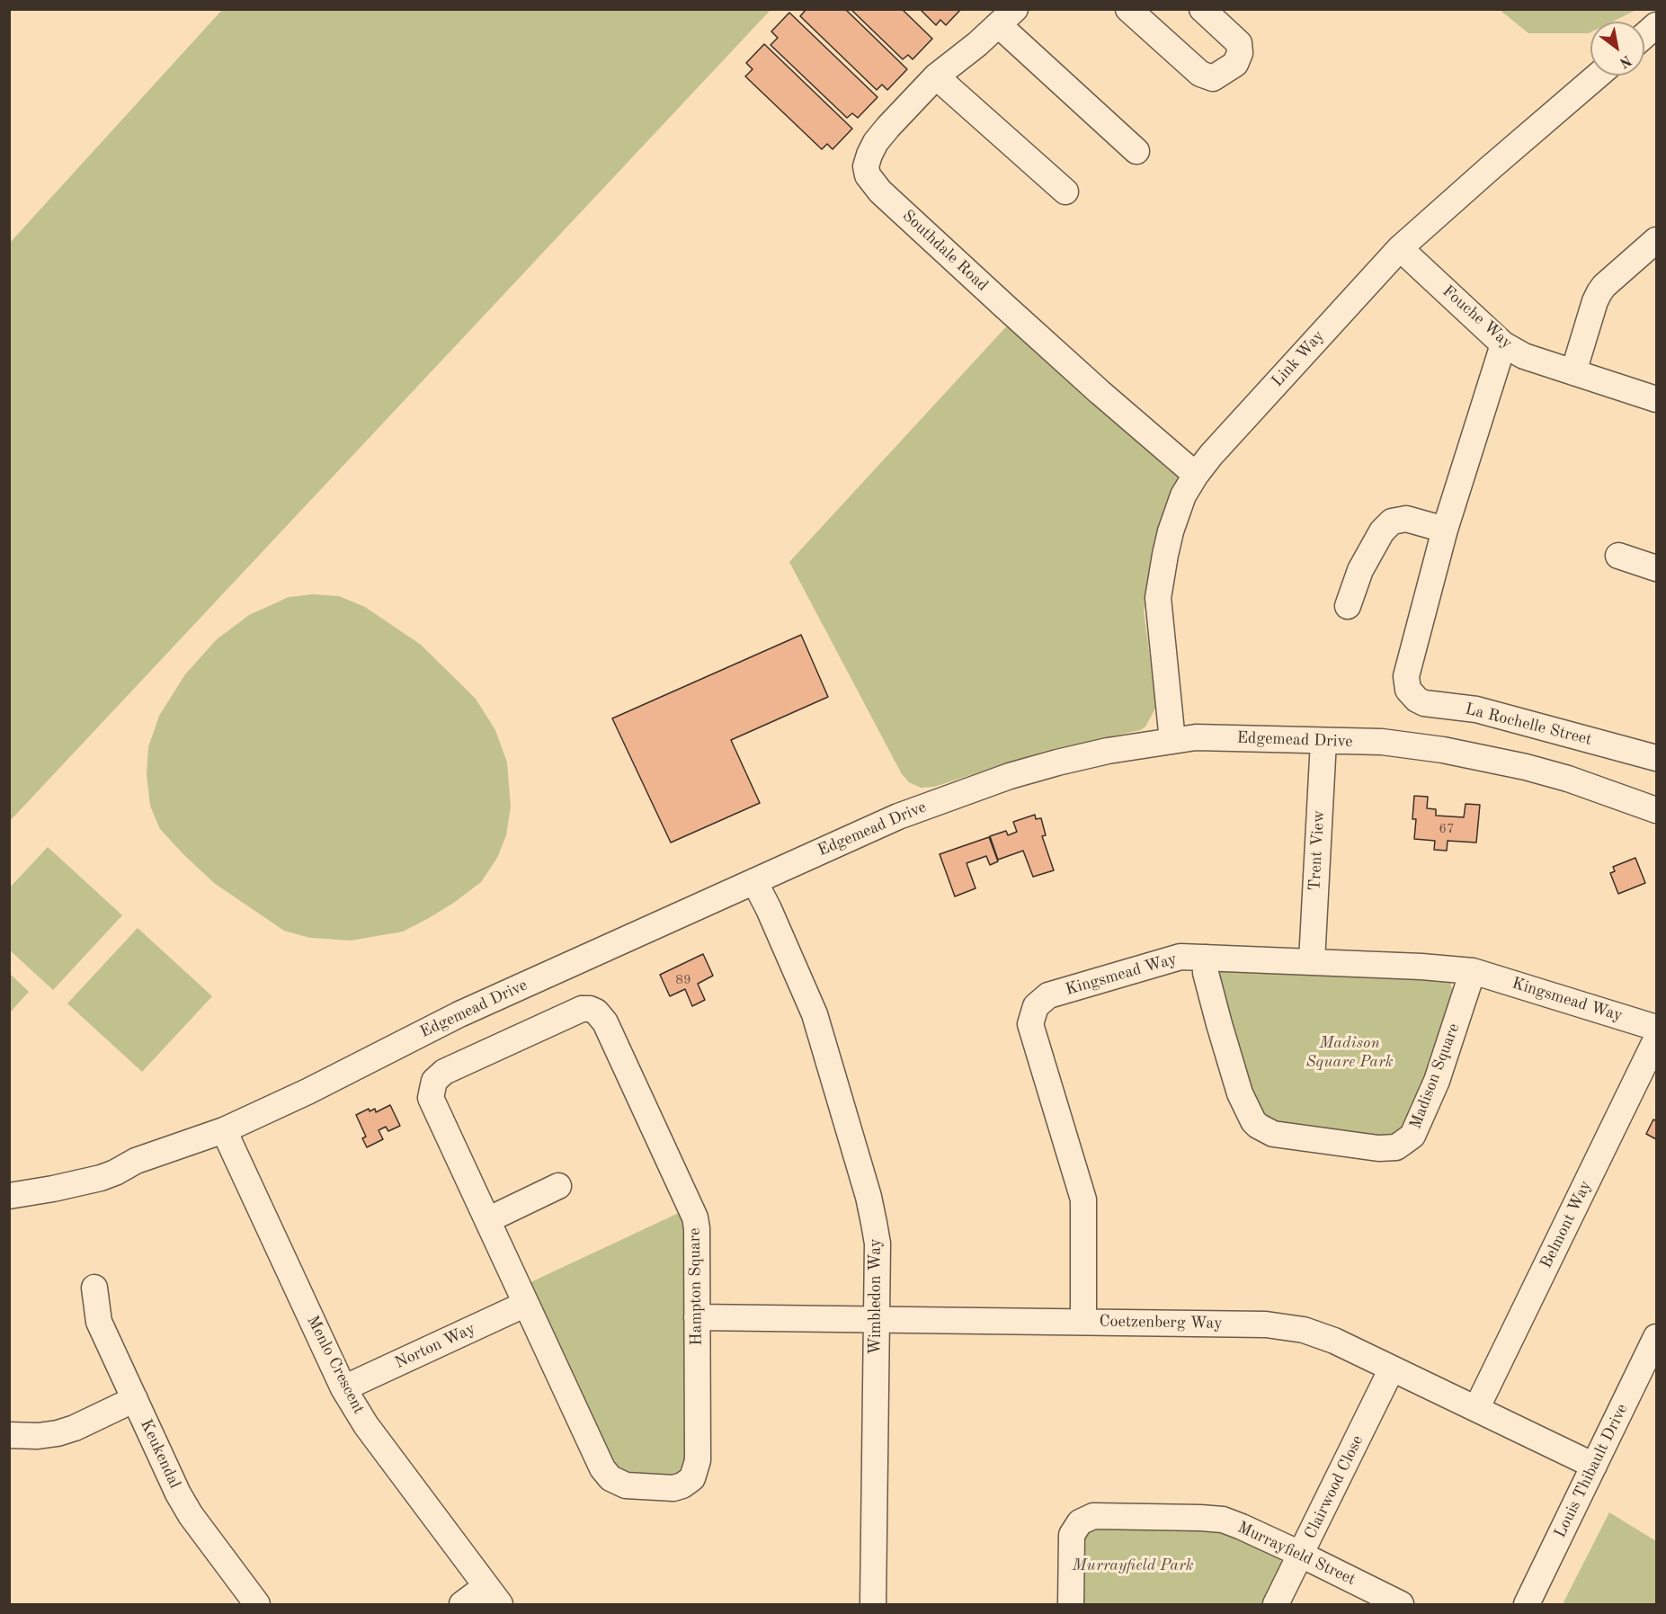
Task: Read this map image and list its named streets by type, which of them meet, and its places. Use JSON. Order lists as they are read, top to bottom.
{
  "streets": {
    "street": [
      "Southdale Road",
      "Fouche Way",
      "Link Way",
      "La Rochelle Street",
      "Edgemead Drive",
      "Trent View",
      "Kingsmead Way",
      "Madison Square",
      "Belmont Way",
      "Hampton Square",
      "Wimbledon Way",
      "Coetzenberg Way",
      "Norton Way",
      "Menlo Crescent",
      "Keukendal",
      "Louis Thibault Drive",
      "Clairwood Close",
      "Murrayfield Street"
    ]
  },
  "crossings": [
    ["Southdale Road", "Link Way"],
    ["Fouche Way", "Link Way"],
    ["Fouche Way", "La Rochelle Street"],
    ["Link Way", "Edgemead Drive"],
    ["Edgemead Drive", "Trent View"],
    ["Edgemead Drive", "Wimbledon Way"],
    ["Edgemead Drive", "Menlo Crescent"],
    ["Trent View", "Kingsmead Way"],
    ["Kingsmead Way", "Madison Square"],
    ["Kingsmead Way", "Coetzenberg Way"],
    ["Belmont Way", "Coetzenberg Way"],
    ["Hampton Square", "Coetzenberg Way"],
    ["Hampton Square", "Norton Way"],
    ["Wimbledon Way", "Coetzenberg Way"],
    ["Coetzenberg Way", "Louis Thibault Drive"],
    ["Coetzenberg Way", "Clairwood Close"],
    ["Norton Way", "Menlo Crescent"],
    ["Clairwood Close", "Murrayfield Street"]
  ],
  "parks": ["Madison Square Park", "Murrayfield Park"],
  "house_numbers": ["67", "89"],
  "north": "bottom right"
}
